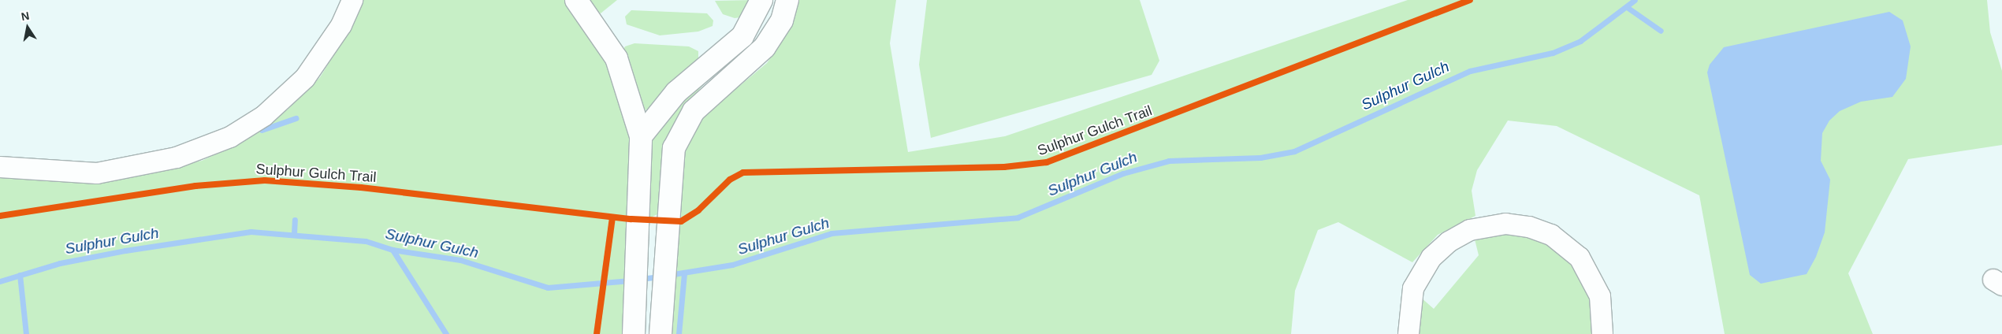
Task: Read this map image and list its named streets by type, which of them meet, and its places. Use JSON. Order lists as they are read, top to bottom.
{
  "streets": {
    "cycle path": ["Sulphur Gulch Trail"]
  },
  "water": ["Sulphur Gulch"],
  "north": "top"
}
